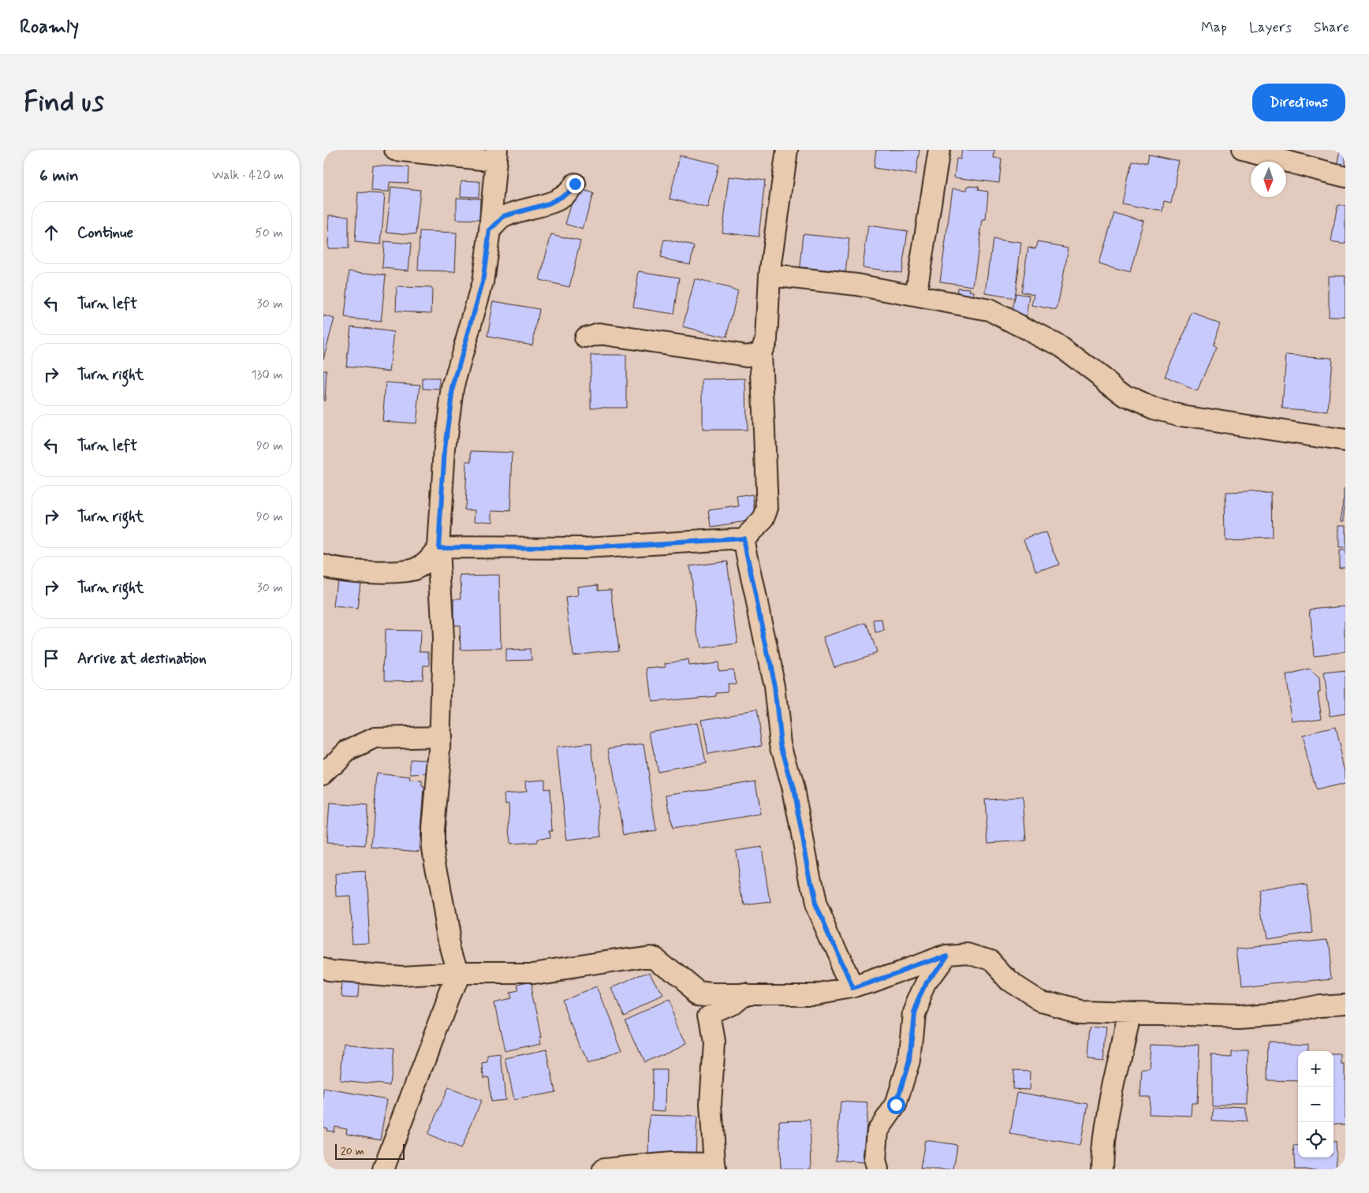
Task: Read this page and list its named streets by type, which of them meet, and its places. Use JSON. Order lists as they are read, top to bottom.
{
  "scale_bar": "20 m",
  "north": "bottom",
  "page": {
    "header": "Roamly",
    "nav": ["Map", "Layers", "Share"],
    "buttons": "Directions",
    "title": "Find us",
    "heading": ["6 min", "Walk · 420 m"],
    "list": [
      ["Continue", "50 m"],
      ["Turn left", "30 m"],
      ["Turn right", "130 m"],
      ["Turn left", "90 m"],
      ["Turn right", "90 m"],
      ["Turn right", "30 m"],
      "Arrive at destination"
    ],
    "map_buttons": ["+", "−"],
    "scale": "20 m"
  }
}
